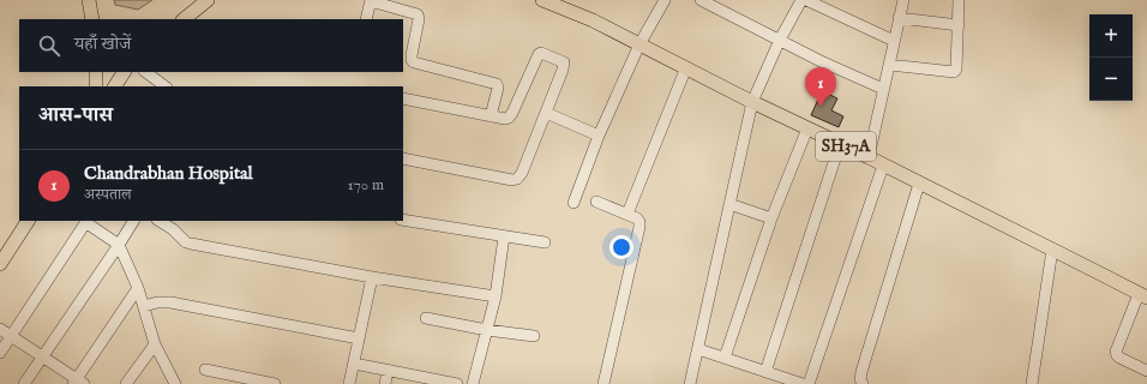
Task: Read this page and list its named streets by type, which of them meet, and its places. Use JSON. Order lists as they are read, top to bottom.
{
  "streets": {
    "main road": ["SH37A"]
  },
  "page": {
    "map_buttons": ["+", "−"],
    "search": "यहाँ खोजें",
    "pins": "1",
    "heading": "आस-पास",
    "list": [
      {
        "mark": "1",
        "name": "Chandrabhan Hospital",
        "note": "अस्पताल",
        "value": "170 m"
      }
    ]
  }
}
